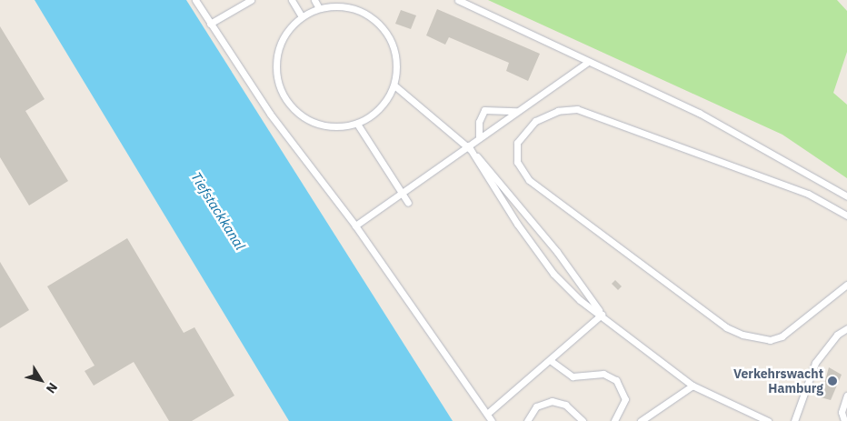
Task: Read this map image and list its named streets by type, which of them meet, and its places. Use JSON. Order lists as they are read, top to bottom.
{
  "water": ["Tiefstackkanal"],
  "places": ["Verkehrswacht Hamburg"],
  "north": "bottom right"
}
